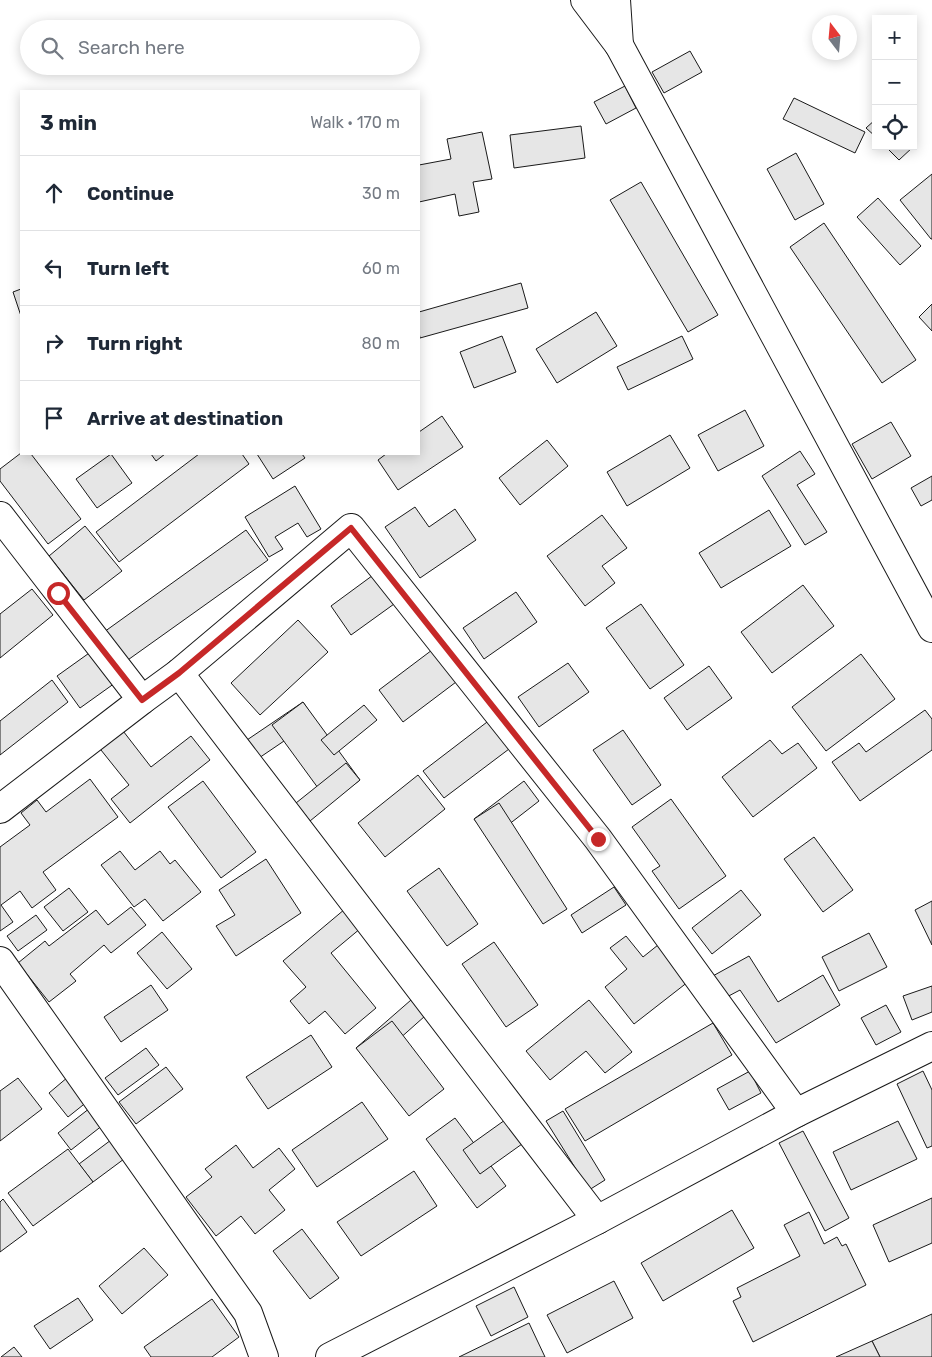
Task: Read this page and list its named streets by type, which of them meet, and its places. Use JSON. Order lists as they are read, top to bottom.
{
  "north": "top",
  "page": {
    "map_buttons": ["+", "−"],
    "search": "Search here",
    "heading": ["3 min", "Walk · 170 m"],
    "list": [
      ["Continue", "30 m"],
      ["Turn left", "60 m"],
      ["Turn right", "80 m"],
      "Arrive at destination"
    ]
  }
}
